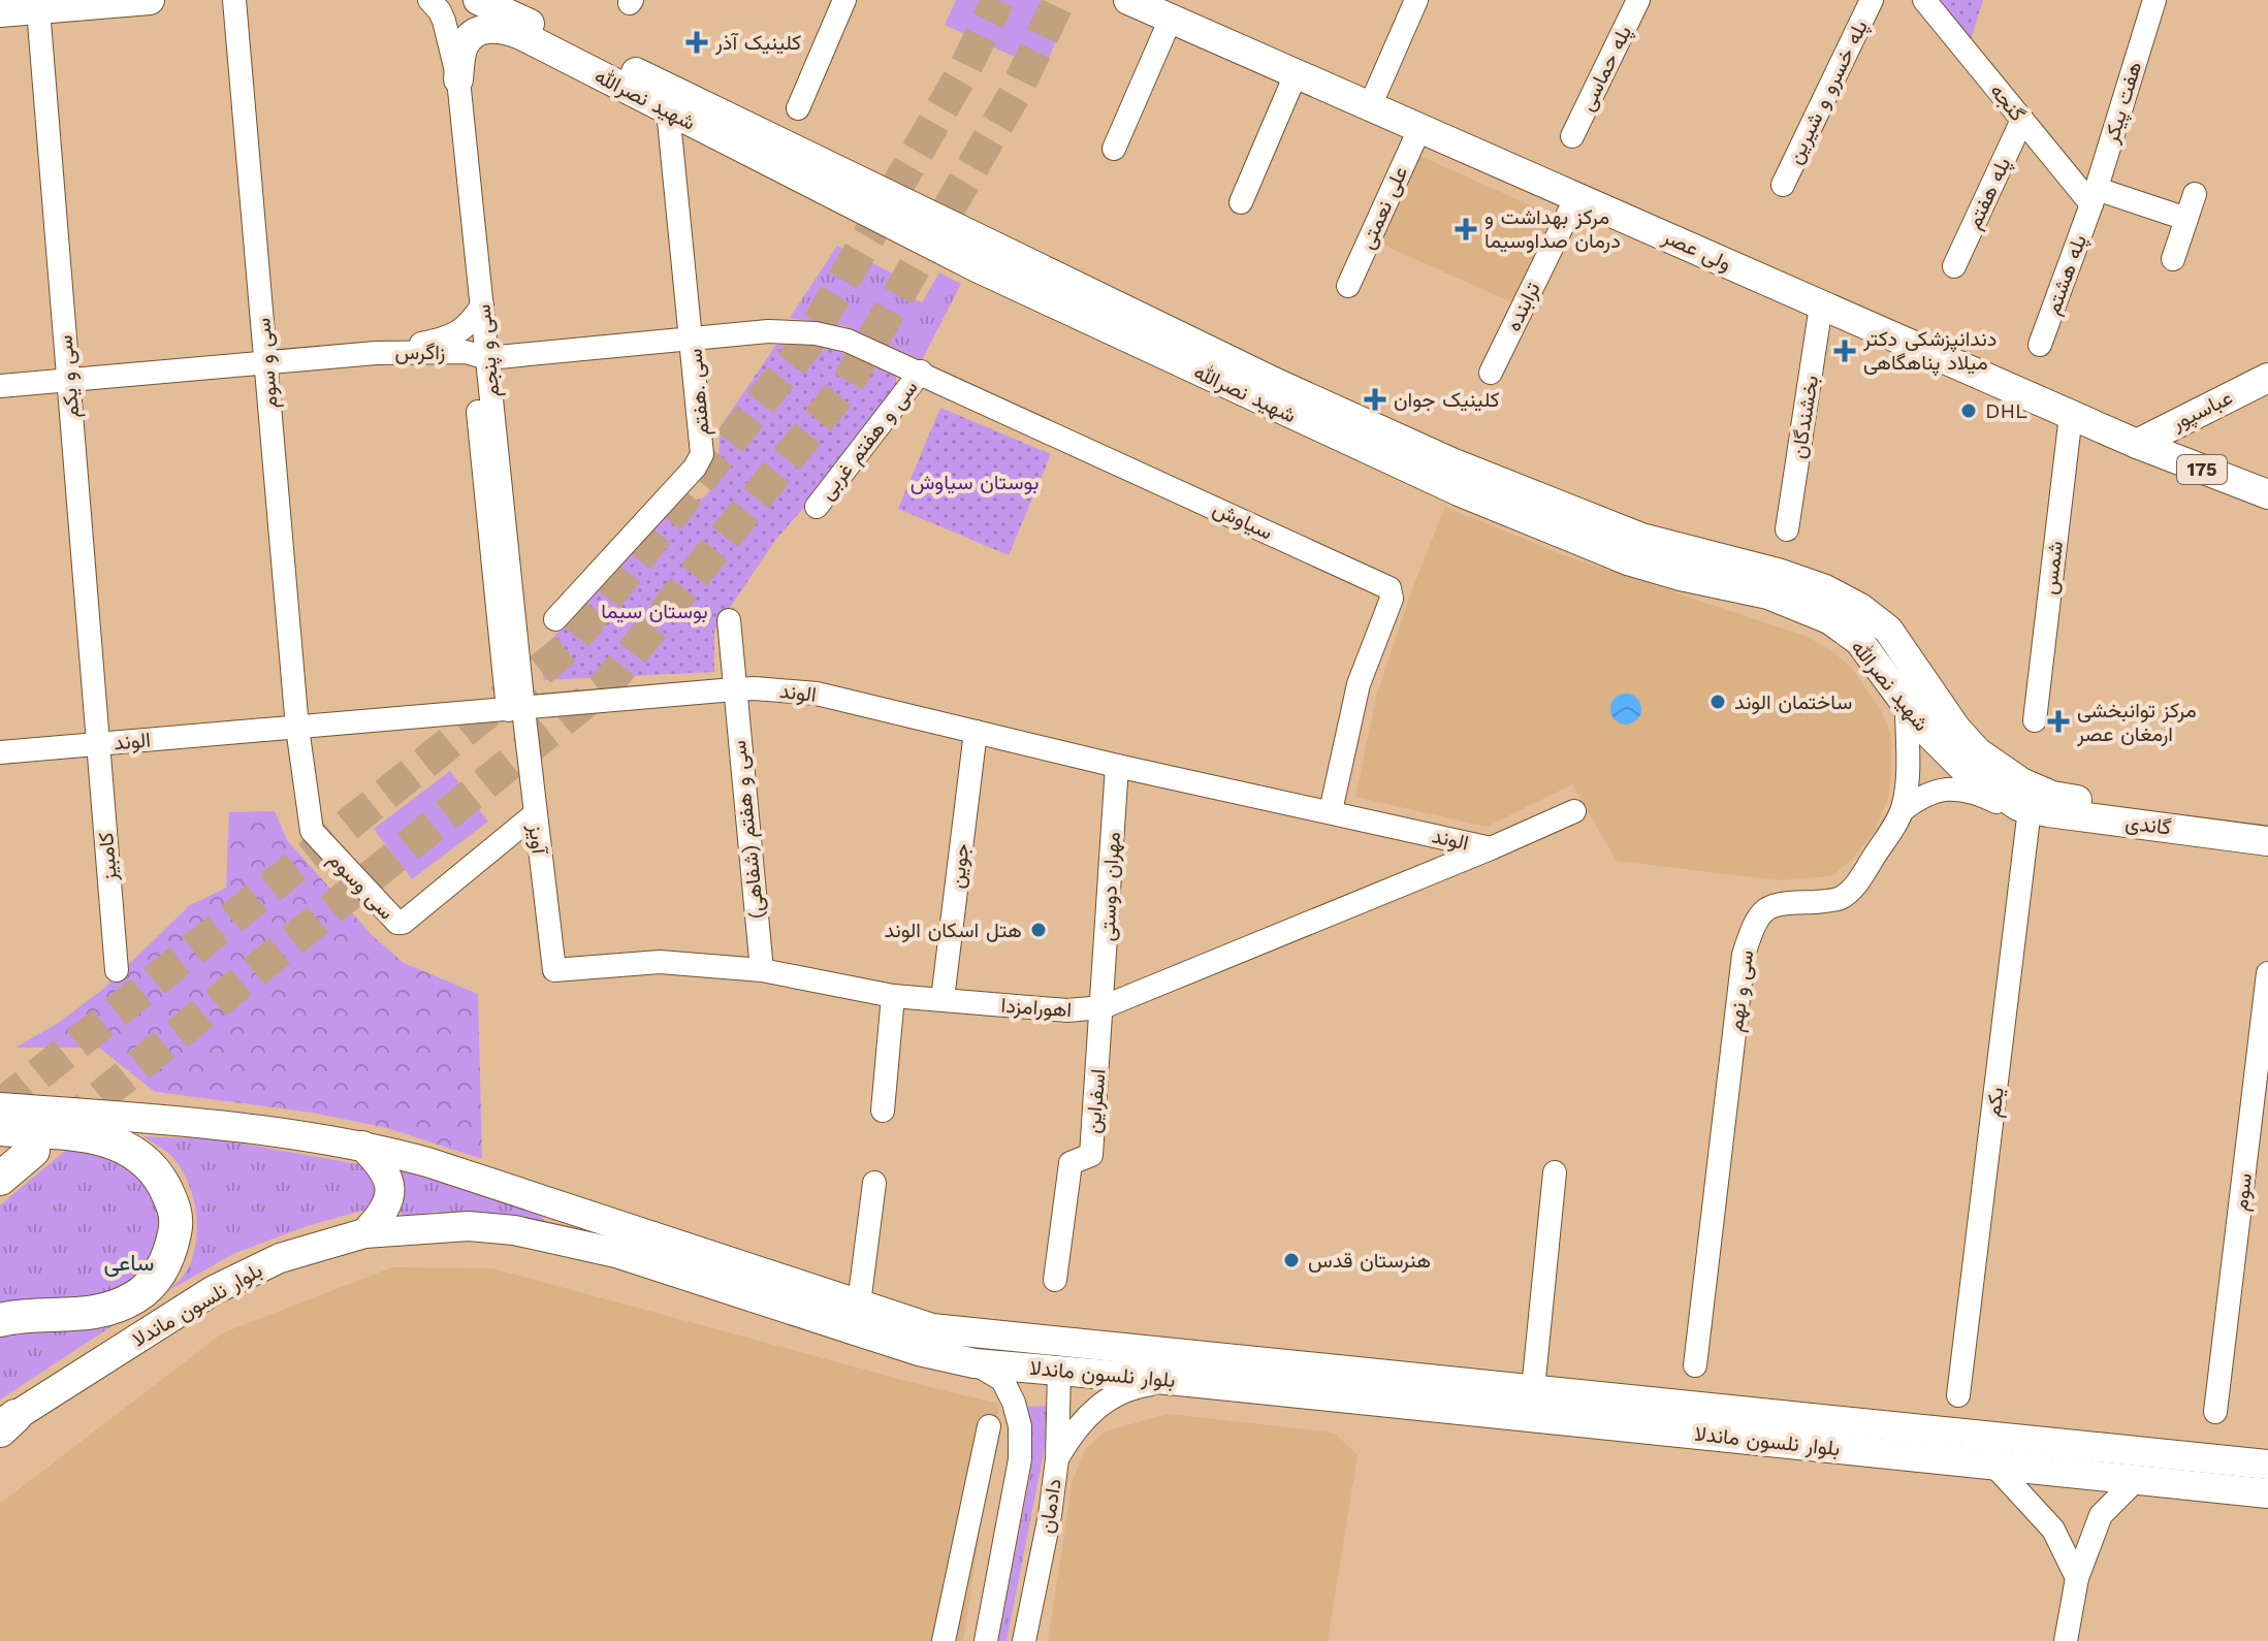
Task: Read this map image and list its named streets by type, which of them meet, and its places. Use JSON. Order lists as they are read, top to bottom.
{
  "streets": {
    "main road": [
      "شهید نصرالله",
      "ولی عصر",
      "عباسپور",
      "175",
      "گاندی",
      "بلوار نلسون ماندلا"
    ],
    "street": [
      "پله حماسی",
      "پله خسرو و شیرین",
      "گنجه",
      "هفت پیکر",
      "پله هفتم",
      "علی نعمتی",
      "پله هشتم",
      "ترابنده",
      "سی و پنجم",
      "زاگرس",
      "سی و سوم",
      "سی و یکم",
      "سی .هفتم",
      "بخشندگان",
      "سی و هفتم غربی",
      "سیاوش",
      "شمس",
      "الوند",
      "سی و هفتم (شفاهی)",
      "آویز",
      "کامبیز",
      "جوین",
      "سی وسوم",
      "مهران دوستی",
      "سی و نهم",
      "اهورامزدا",
      "اسفراین",
      "یکم",
      "سوم",
      "دادمان"
    ]
  },
  "crossings": [
    ["شهید نصرالله", "سی و پنجم"],
    ["شهید نصرالله", "سی .هفتم"],
    ["شهید نصرالله", "گاندی"],
    ["شهید نصرالله", "سی و نهم"],
    ["شهید نصرالله", "یکم"],
    ["گنجه", "هفت پیکر"],
    ["گنجه", "پله هفتم"],
    ["گنجه", "پله هشتم"],
    ["هفت پیکر", "پله هشتم"],
    ["علی نعمتی", "ولی عصر"],
    ["ولی عصر", "ترابنده"],
    ["ولی عصر", "عباسپور"],
    ["ولی عصر", "بخشندگان"],
    ["ولی عصر", "شمس"],
    ["سی و پنجم", "زاگرس"],
    ["سی و پنجم", "الوند"],
    ["سی و پنجم", "آویز"],
    ["زاگرس", "سی و سوم"],
    ["زاگرس", "سی و یکم"],
    ["زاگرس", "سی .هفتم"],
    ["زاگرس", "سیاوش"],
    ["سی و سوم", "الوند"],
    ["سی و سوم", "سی وسوم"],
    ["سی و یکم", "الوند"],
    ["سی و یکم", "کامبیز"],
    ["سی و هفتم غربی", "سیاوش"],
    ["سیاوش", "الوند"],
    ["الوند", "سی و هفتم (شفاهی)"],
    ["الوند", "آویز"],
    ["الوند", "کامبیز"],
    ["الوند", "جوین"],
    ["الوند", "سی وسوم"],
    ["الوند", "مهران دوستی"],
    ["الوند", "اهورامزدا"],
    ["گاندی", "یکم"],
    ["سی و هفتم (شفاهی)", "اهورامزدا"],
    ["آویز", "سی وسوم"],
    ["آویز", "اهورامزدا"],
    ["جوین", "اهورامزدا"],
    ["مهران دوستی", "اهورامزدا"],
    ["مهران دوستی", "اسفراین"],
    ["اهورامزدا", "اسفراین"],
    ["بلوار نلسون ماندلا", "دادمان"]
  ],
  "districts": ["ساعی"],
  "parks": ["بوستان سیاوش", "بوستان سیما"],
  "places": {
    "health": [
      "کلینیک آذر",
      "مرکز بهداشت و درمان صداوسیما",
      "دندانپزشکی دکتر میلاد پناهگاهی",
      "کلینیک جوان",
      "مرکز توانبخشی ارمغان عصر"
    ],
    "other": [
      "DHL",
      "ساختمان الوند",
      "هتل اسکان الوند",
      "هنرستان قدس"
    ]
  }
}
